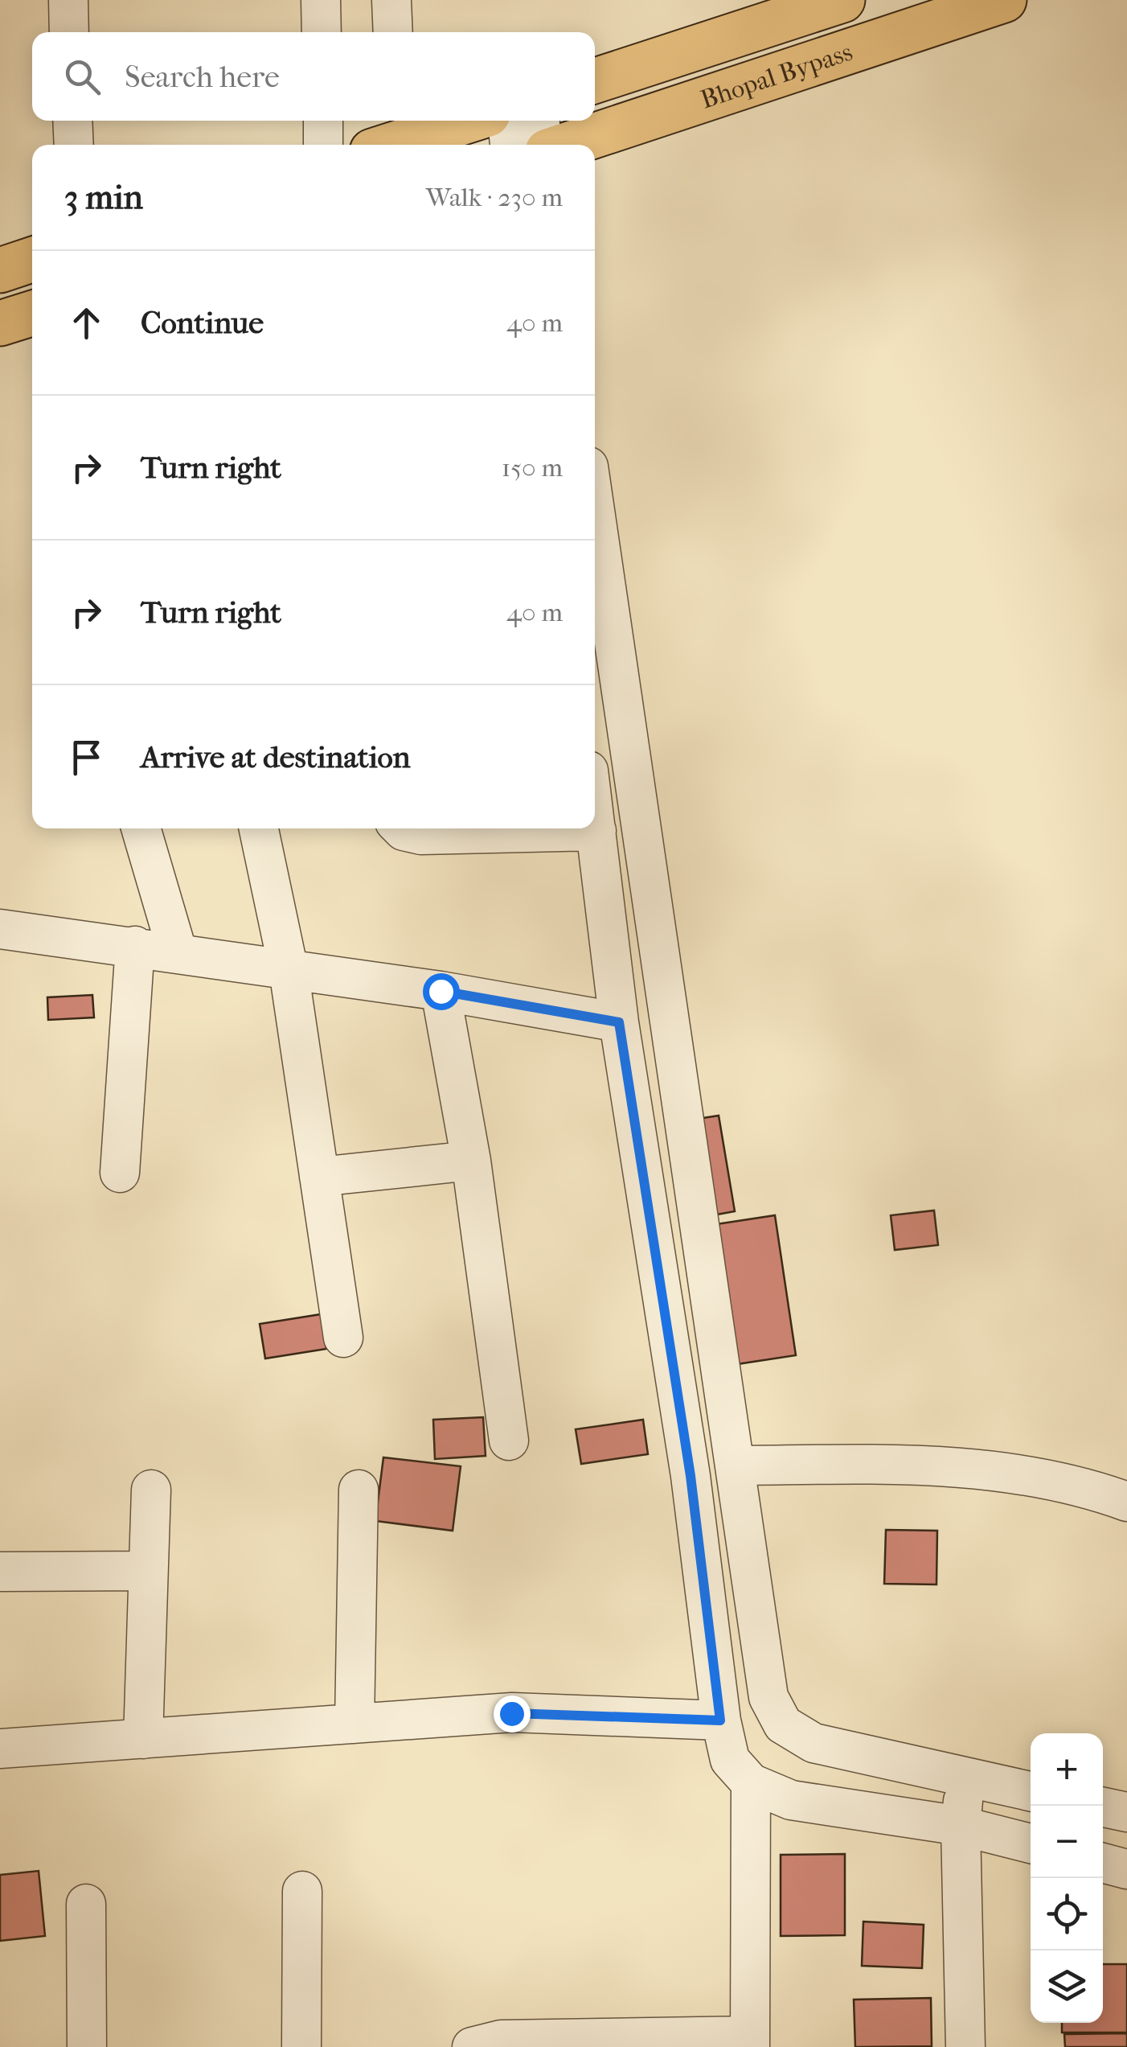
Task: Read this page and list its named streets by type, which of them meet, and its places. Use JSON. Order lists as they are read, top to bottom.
{
  "streets": {
    "main road": ["Bhopal Bypass"]
  },
  "page": {
    "search": "Search here",
    "heading": ["3 min", "Walk · 230 m"],
    "list": [
      ["Continue", "40 m"],
      ["Turn right", "150 m"],
      ["Turn right", "40 m"],
      "Arrive at destination"
    ],
    "map_buttons": ["+", "−"]
  }
}
